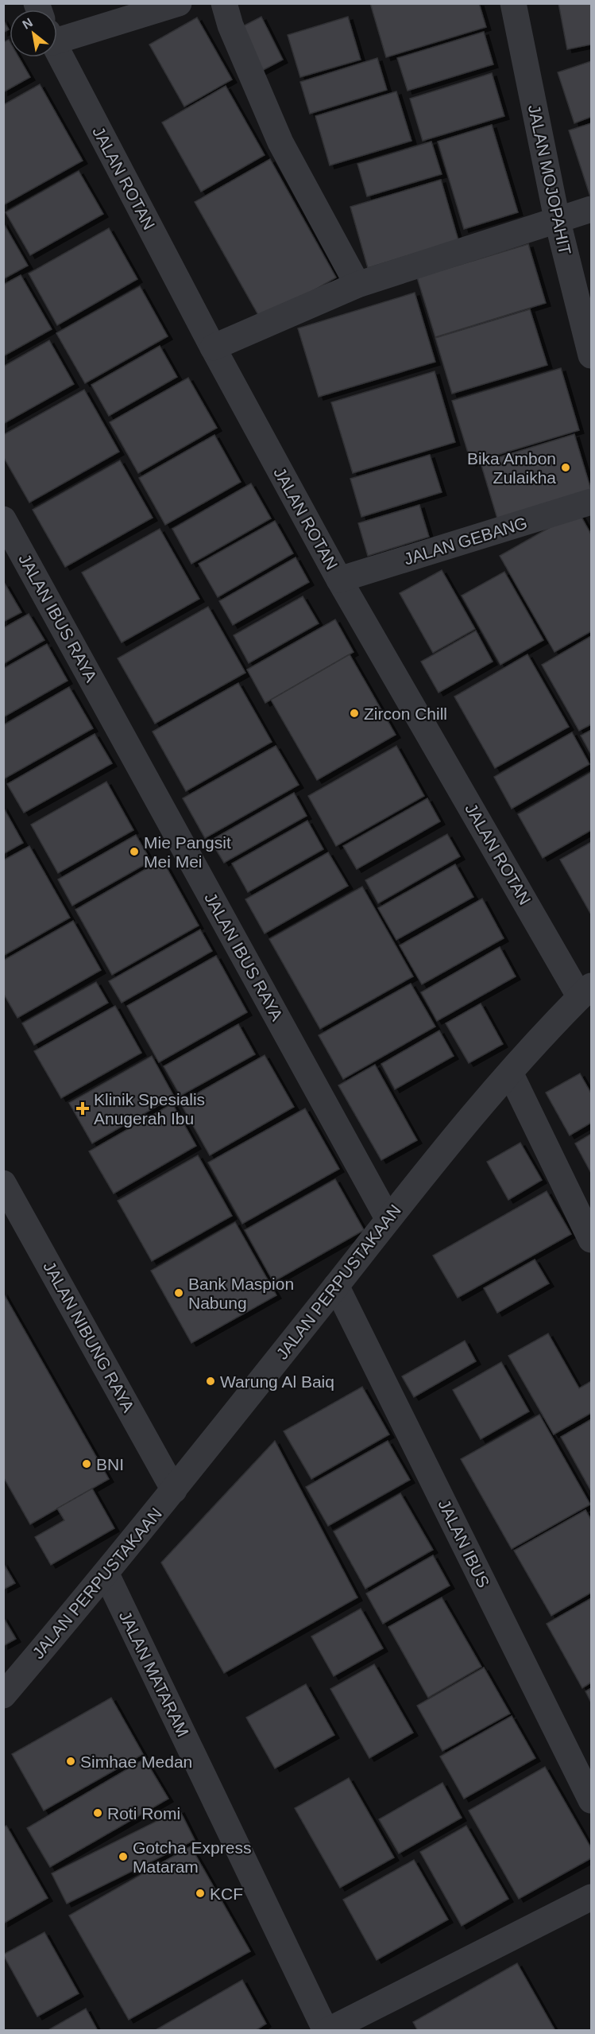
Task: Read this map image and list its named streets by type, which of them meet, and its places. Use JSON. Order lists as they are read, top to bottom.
{
  "streets": {
    "street": [
      "JALAN ROTAN",
      "JALAN MOJOPAHIT",
      "JALAN GEBANG",
      "JALAN IBUS RAYA",
      "JALAN PERPUSTAKAAN",
      "JALAN NIBUNG RAYA",
      "JALAN IBUS",
      "JALAN MATARAM"
    ]
  },
  "crossings": [
    ["JALAN ROTAN", "JALAN GEBANG"],
    ["JALAN ROTAN", "JALAN PERPUSTAKAAN"],
    ["JALAN IBUS RAYA", "JALAN PERPUSTAKAAN"],
    ["JALAN PERPUSTAKAAN", "JALAN NIBUNG RAYA"],
    ["JALAN PERPUSTAKAAN", "JALAN IBUS"],
    ["JALAN PERPUSTAKAAN", "JALAN MATARAM"]
  ],
  "places": {
    "other": [
      "Bika Ambon Zulaikha",
      "Zircon Chill",
      "Mie Pangsit Mei Mei",
      "Bank Maspion Nabung",
      "Warung Al Baiq",
      "BNI",
      "Simhae Medan",
      "Roti Romi",
      "Gotcha Express Mataram",
      "KCF"
    ],
    "health": ["Klinik Spesialis Anugerah Ibu"]
  },
  "north": "top left"
}
